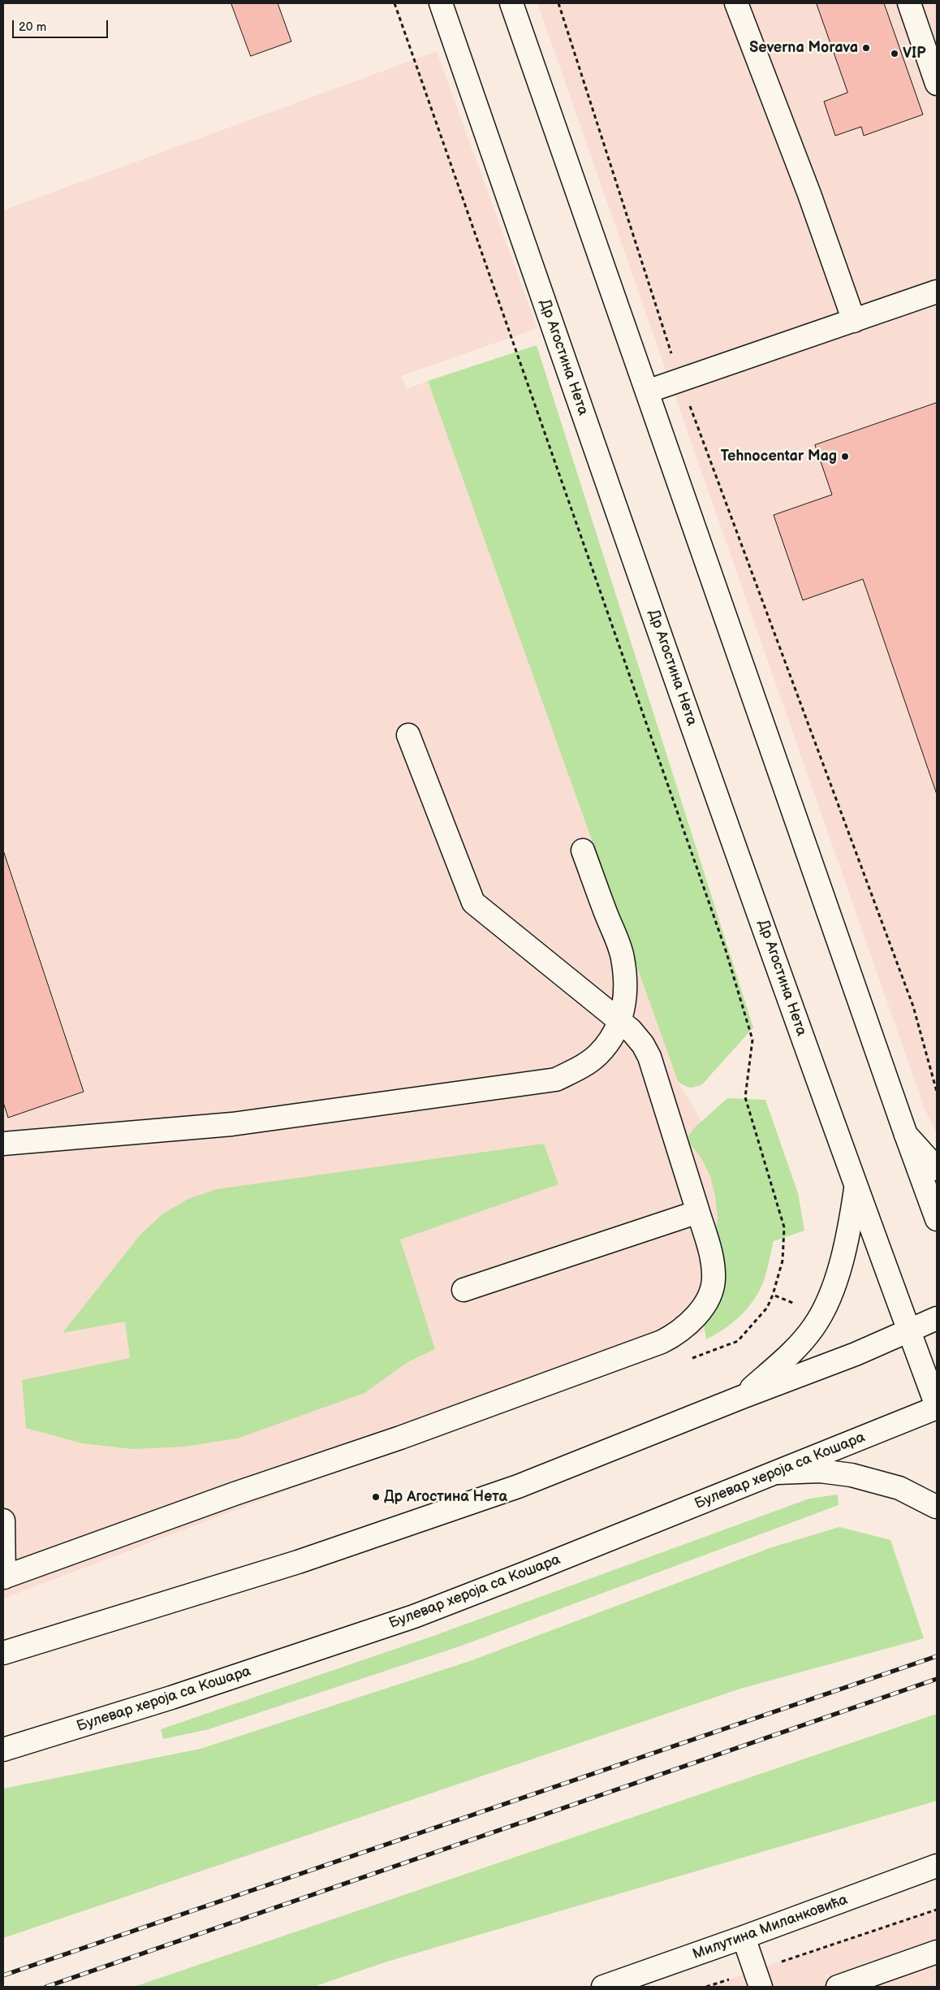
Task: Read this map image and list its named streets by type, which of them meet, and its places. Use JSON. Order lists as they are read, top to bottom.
{
  "streets": {
    "street": ["Др Агостина Нета", "Булевар хероја са Кошара", "Милутина Миланковића"]
  },
  "crossings": [
    ["Др Агостина Нета", "Булевар хероја са Кошара"]
  ],
  "places": [
    "Severna Morava",
    "VIP",
    "Tehnocentar Mag",
    "Др Агостина Нета"
  ],
  "scale_bar": "20 m"
}
